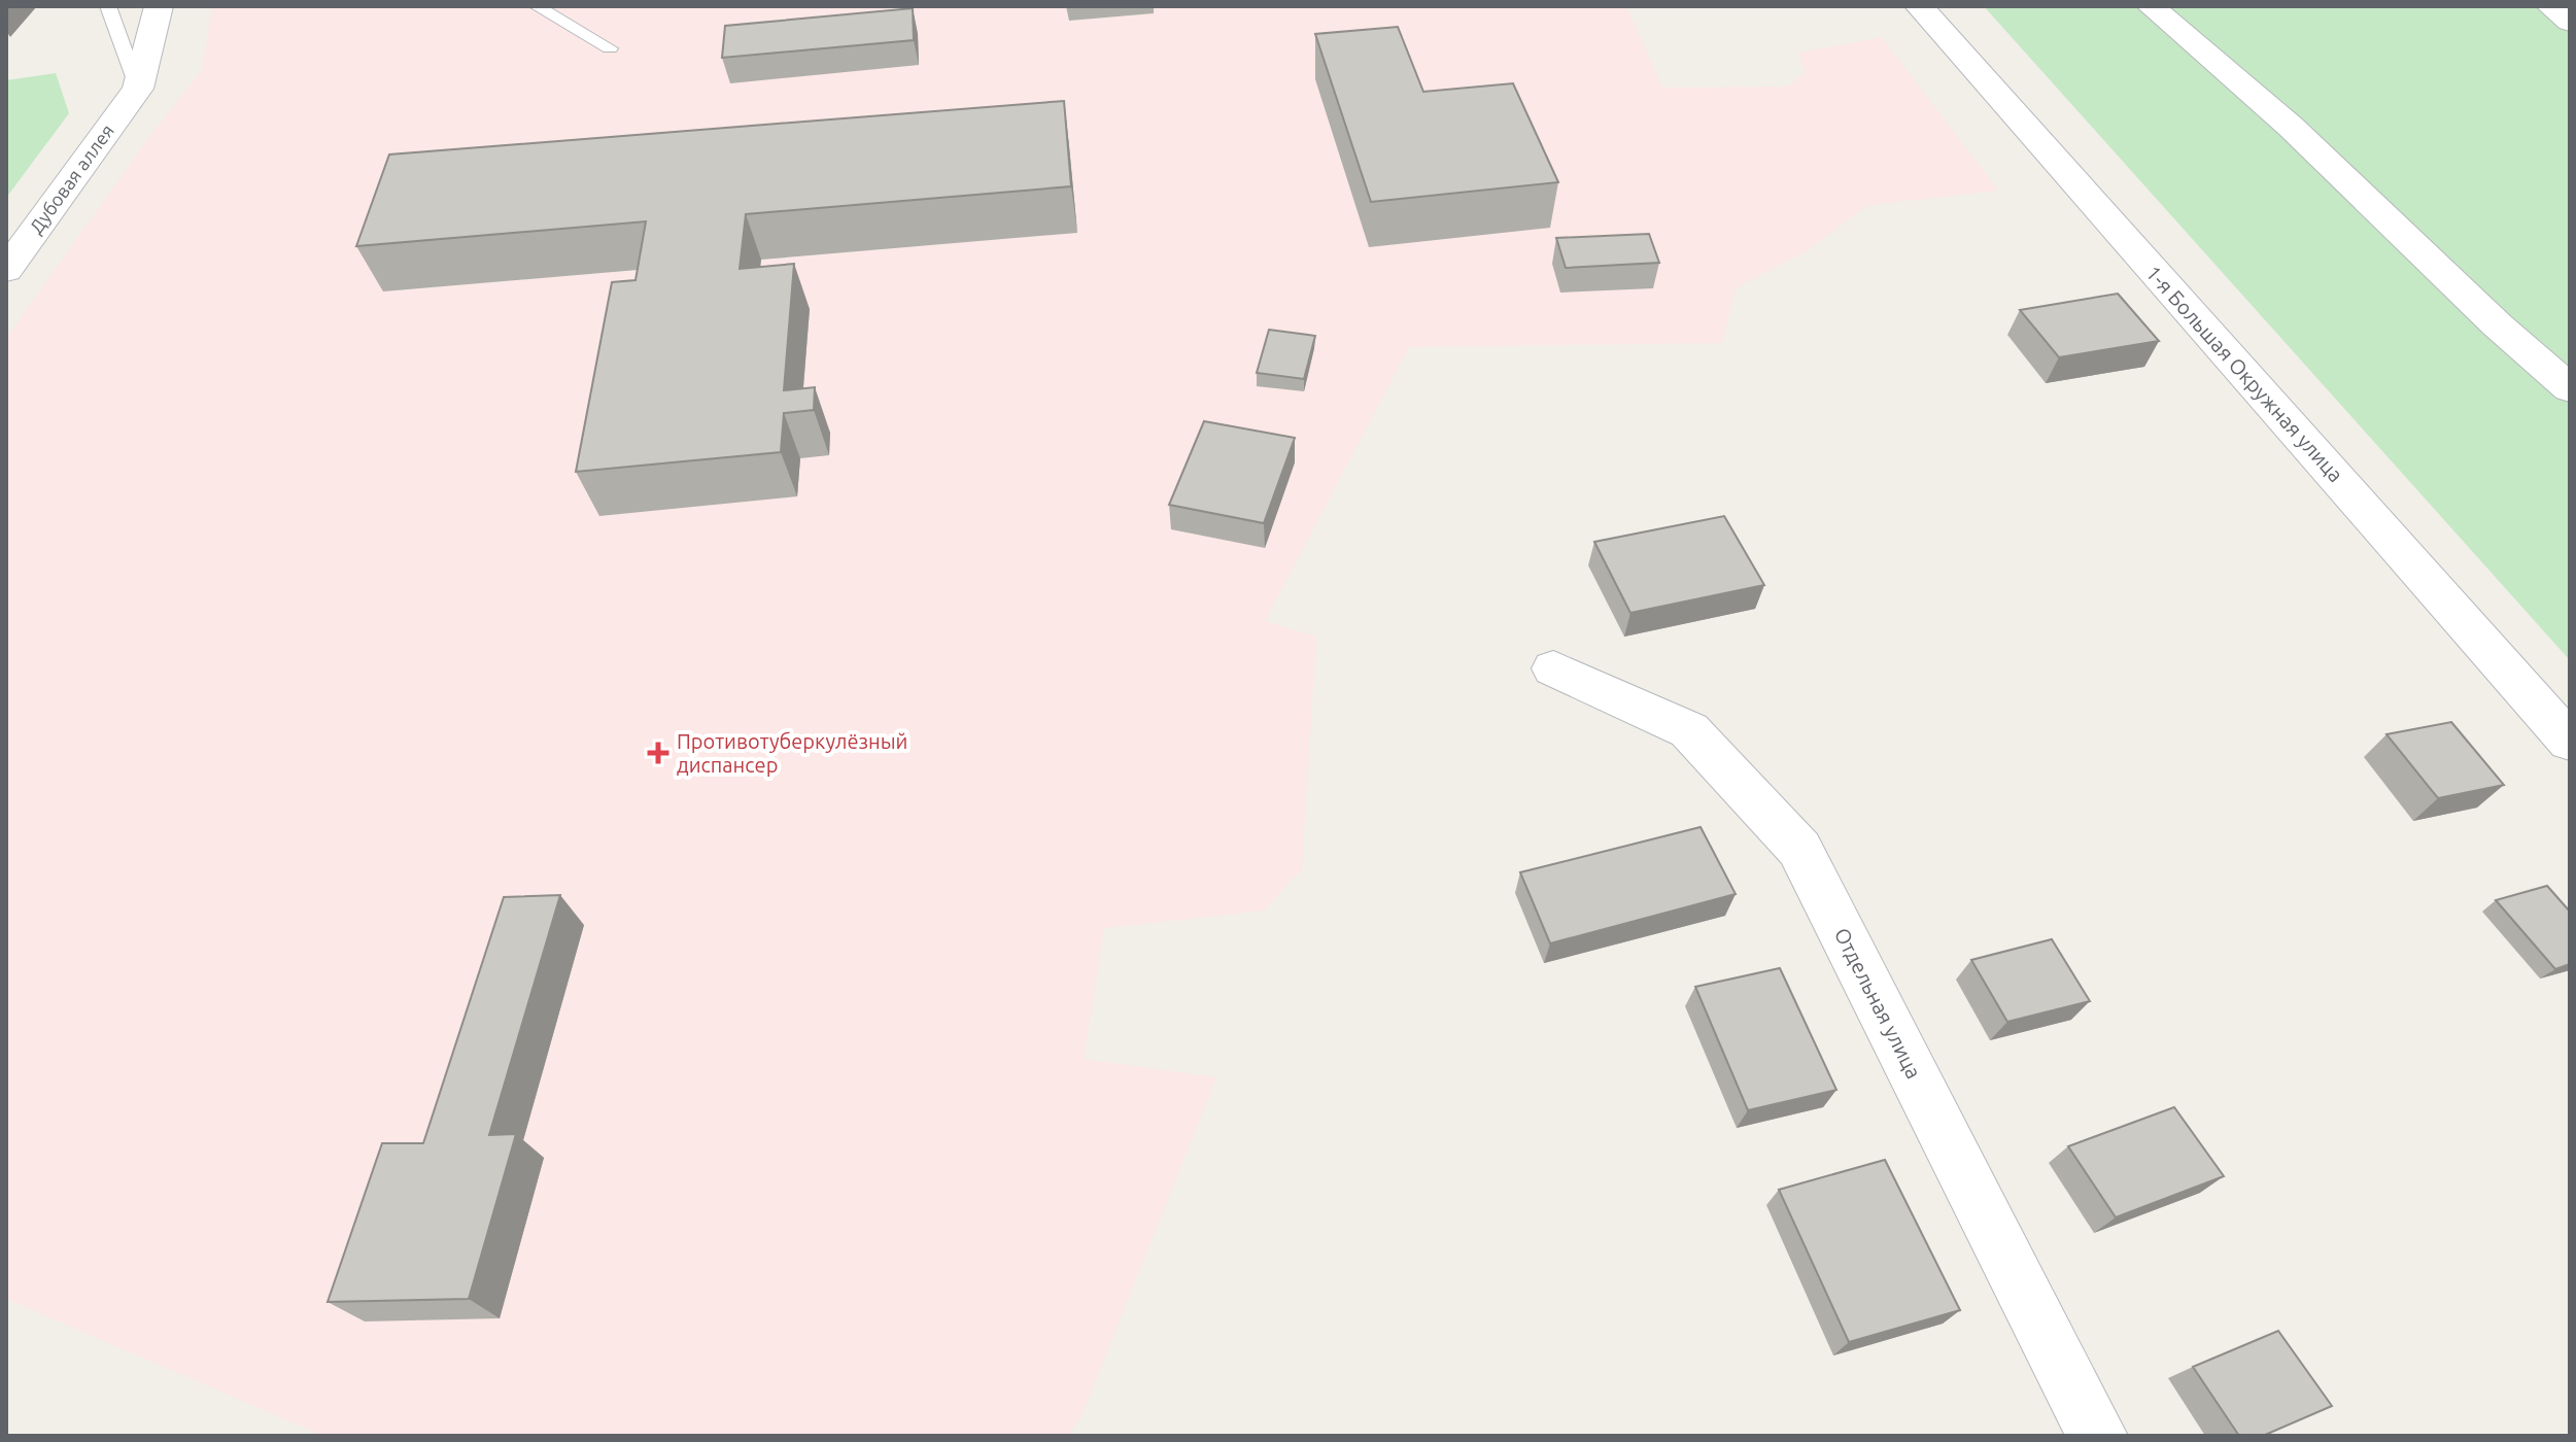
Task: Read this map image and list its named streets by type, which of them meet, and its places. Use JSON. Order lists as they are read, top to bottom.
{
  "streets": {
    "street": ["Дубовая аллея", "1-я Большая Окружная улица", "Отдельная улица"]
  },
  "places": {
    "health": ["Противотуберкулёзный диспансер"]
  }
}
